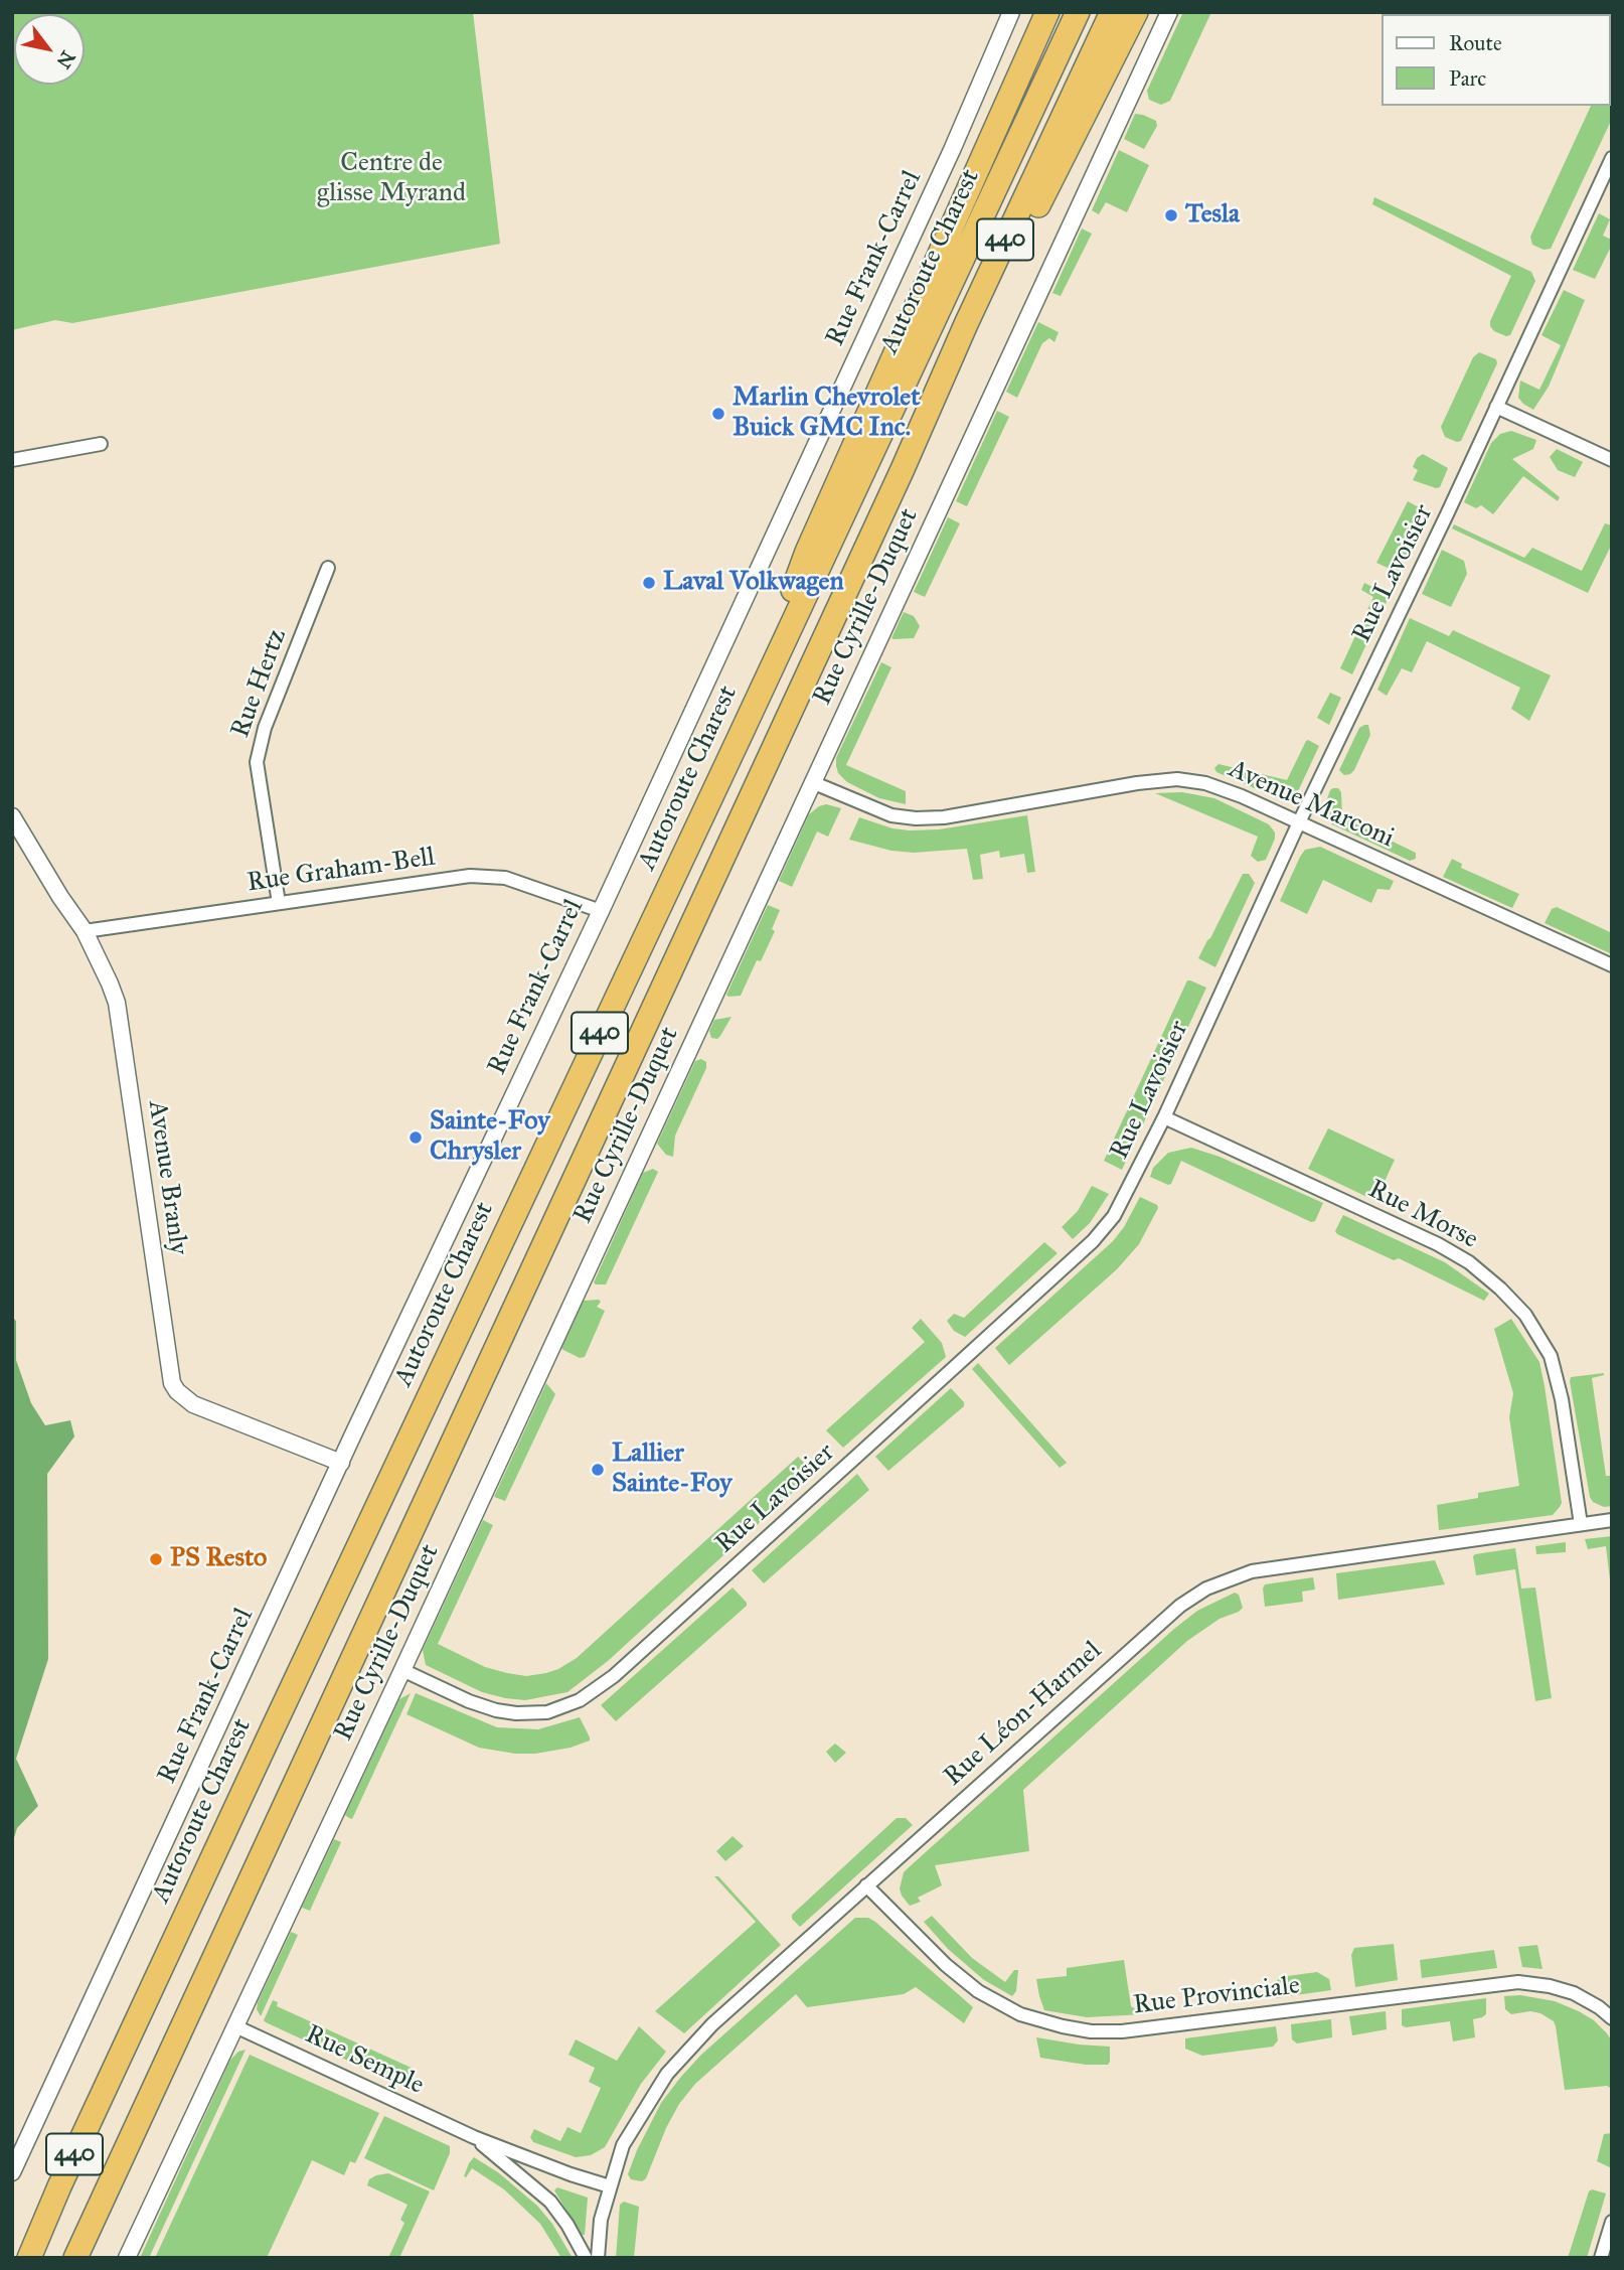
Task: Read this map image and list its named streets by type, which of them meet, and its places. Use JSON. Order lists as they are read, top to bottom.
{
  "streets": {
    "highway": ["440", "Autoroute Charest"],
    "street": [
      "Rue Frank-Carrel",
      "Rue Lavoisier",
      "Rue Cyrille-Duquet",
      "Rue Hertz",
      "Avenue Marconi",
      "Rue Graham-Bell",
      "Avenue Branly",
      "Rue Morse",
      "Rue Léon-Harmel",
      "Rue Provinciale",
      "Rue Semple"
    ]
  },
  "crossings": [
    ["Rue Frank-Carrel", "Rue Graham-Bell"],
    ["Rue Frank-Carrel", "Avenue Branly"],
    ["Rue Lavoisier", "Rue Cyrille-Duquet"],
    ["Rue Lavoisier", "Avenue Marconi"],
    ["Rue Lavoisier", "Rue Morse"],
    ["Rue Cyrille-Duquet", "Avenue Marconi"],
    ["Rue Cyrille-Duquet", "Rue Semple"],
    ["Rue Hertz", "Rue Graham-Bell"],
    ["Rue Graham-Bell", "Avenue Branly"],
    ["Rue Morse", "Rue Léon-Harmel"],
    ["Rue Léon-Harmel", "Rue Provinciale"],
    ["Rue Léon-Harmel", "Rue Semple"]
  ],
  "parks": ["Centre de glisse Myrand"],
  "places": [
    "Tesla",
    "Marlin Chevrolet Buick GMC Inc.",
    "Laval Volkwagen",
    "Sainte-Foy Chrysler",
    "Lallier Sainte-Foy",
    "PS Resto"
  ],
  "legend": ["Route", "Parc"],
  "north": "bottom right"
}
